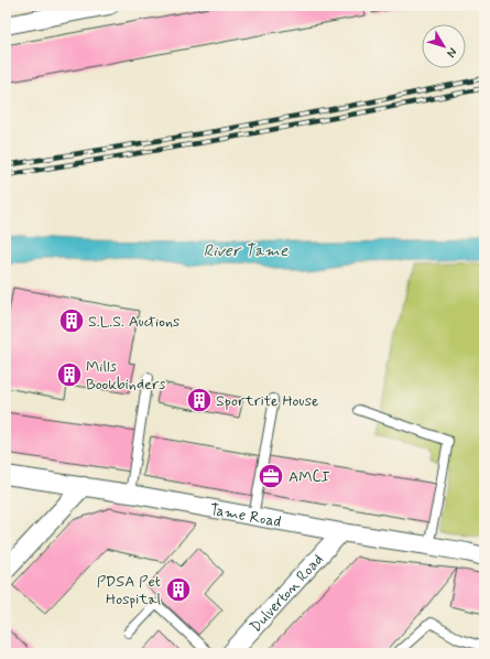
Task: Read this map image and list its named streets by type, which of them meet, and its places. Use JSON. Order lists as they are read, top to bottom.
{
  "streets": {
    "street": ["Tame Road", "Dulverton Road"]
  },
  "crossings": [
    ["Tame Road", "Dulverton Road"]
  ],
  "water": ["River Tame"],
  "places": {
    "building": [
      "S.L.S. Auctions",
      "Mills Bookbinders",
      "Sportrite House",
      "PDSA Pet Hospital"
    ],
    "office": ["AMCI"]
  },
  "north": "bottom right"
}
